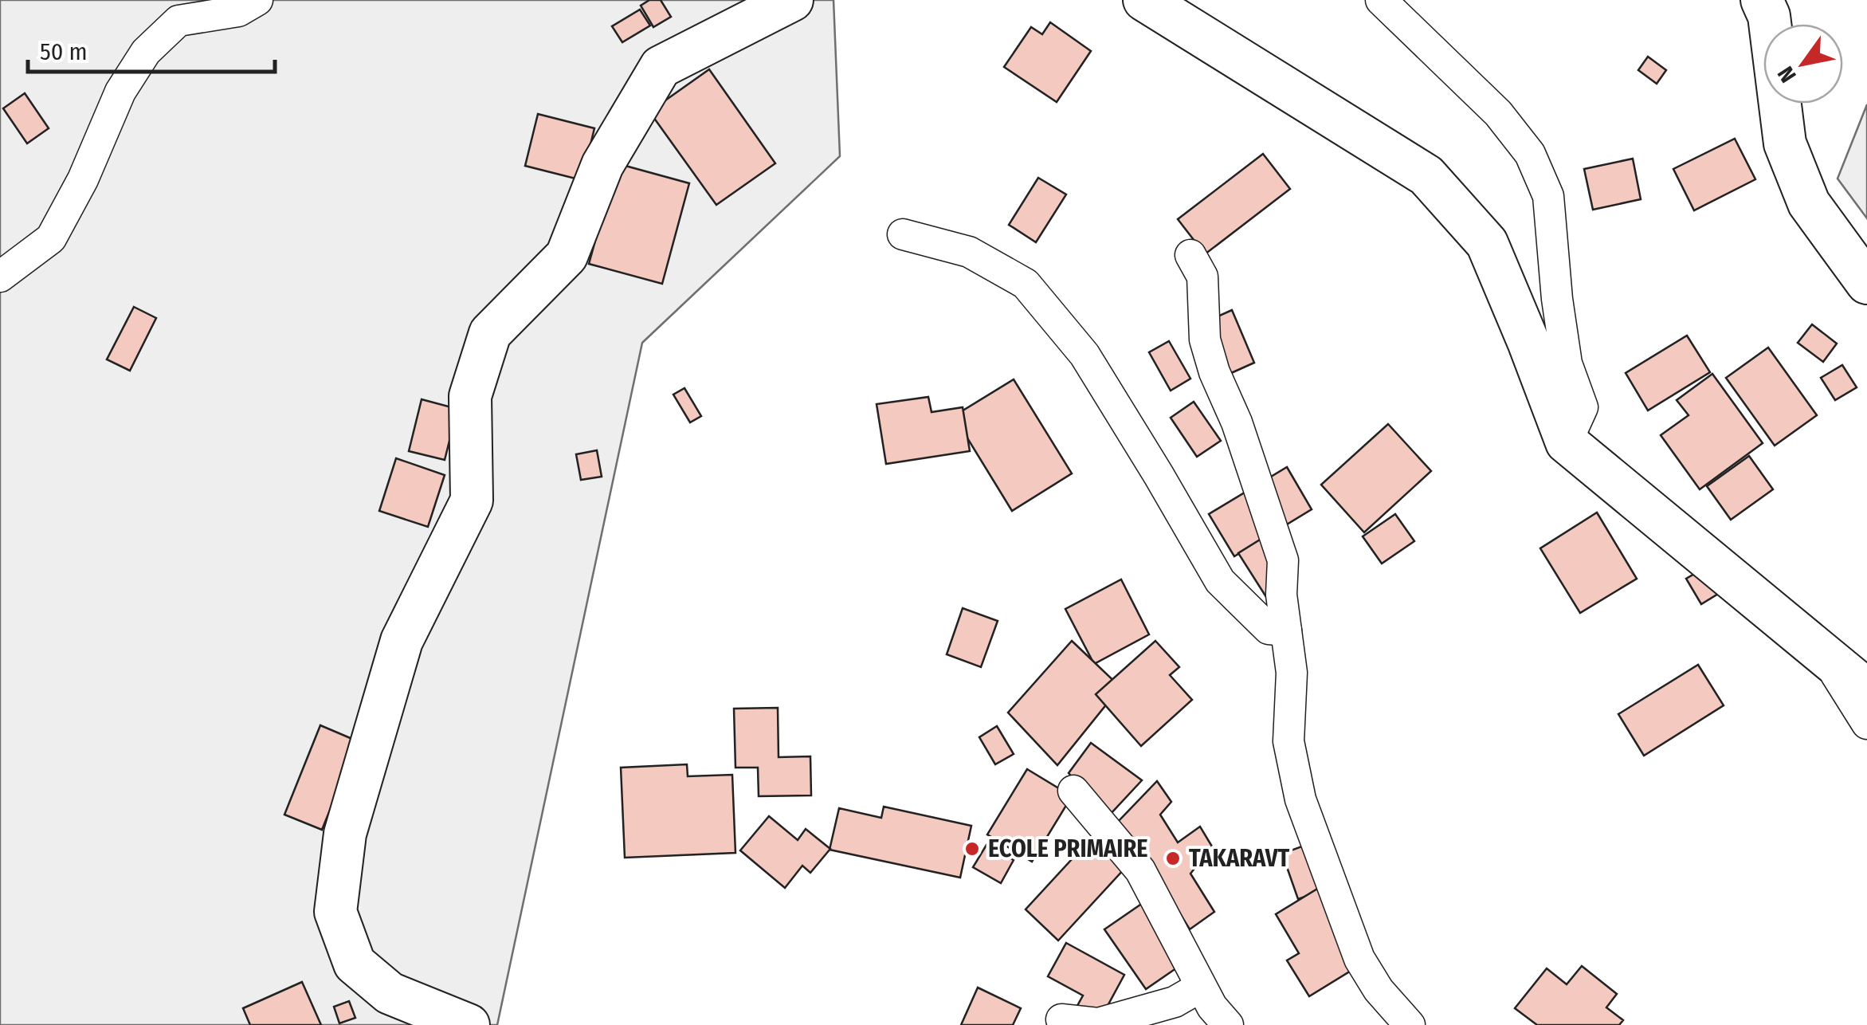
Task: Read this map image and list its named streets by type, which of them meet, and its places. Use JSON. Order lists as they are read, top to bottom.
{
  "places": ["ECOLE PRIMAIRE", "TAKARAVT"],
  "scale_bar": "50 m",
  "north": "bottom left"
}
